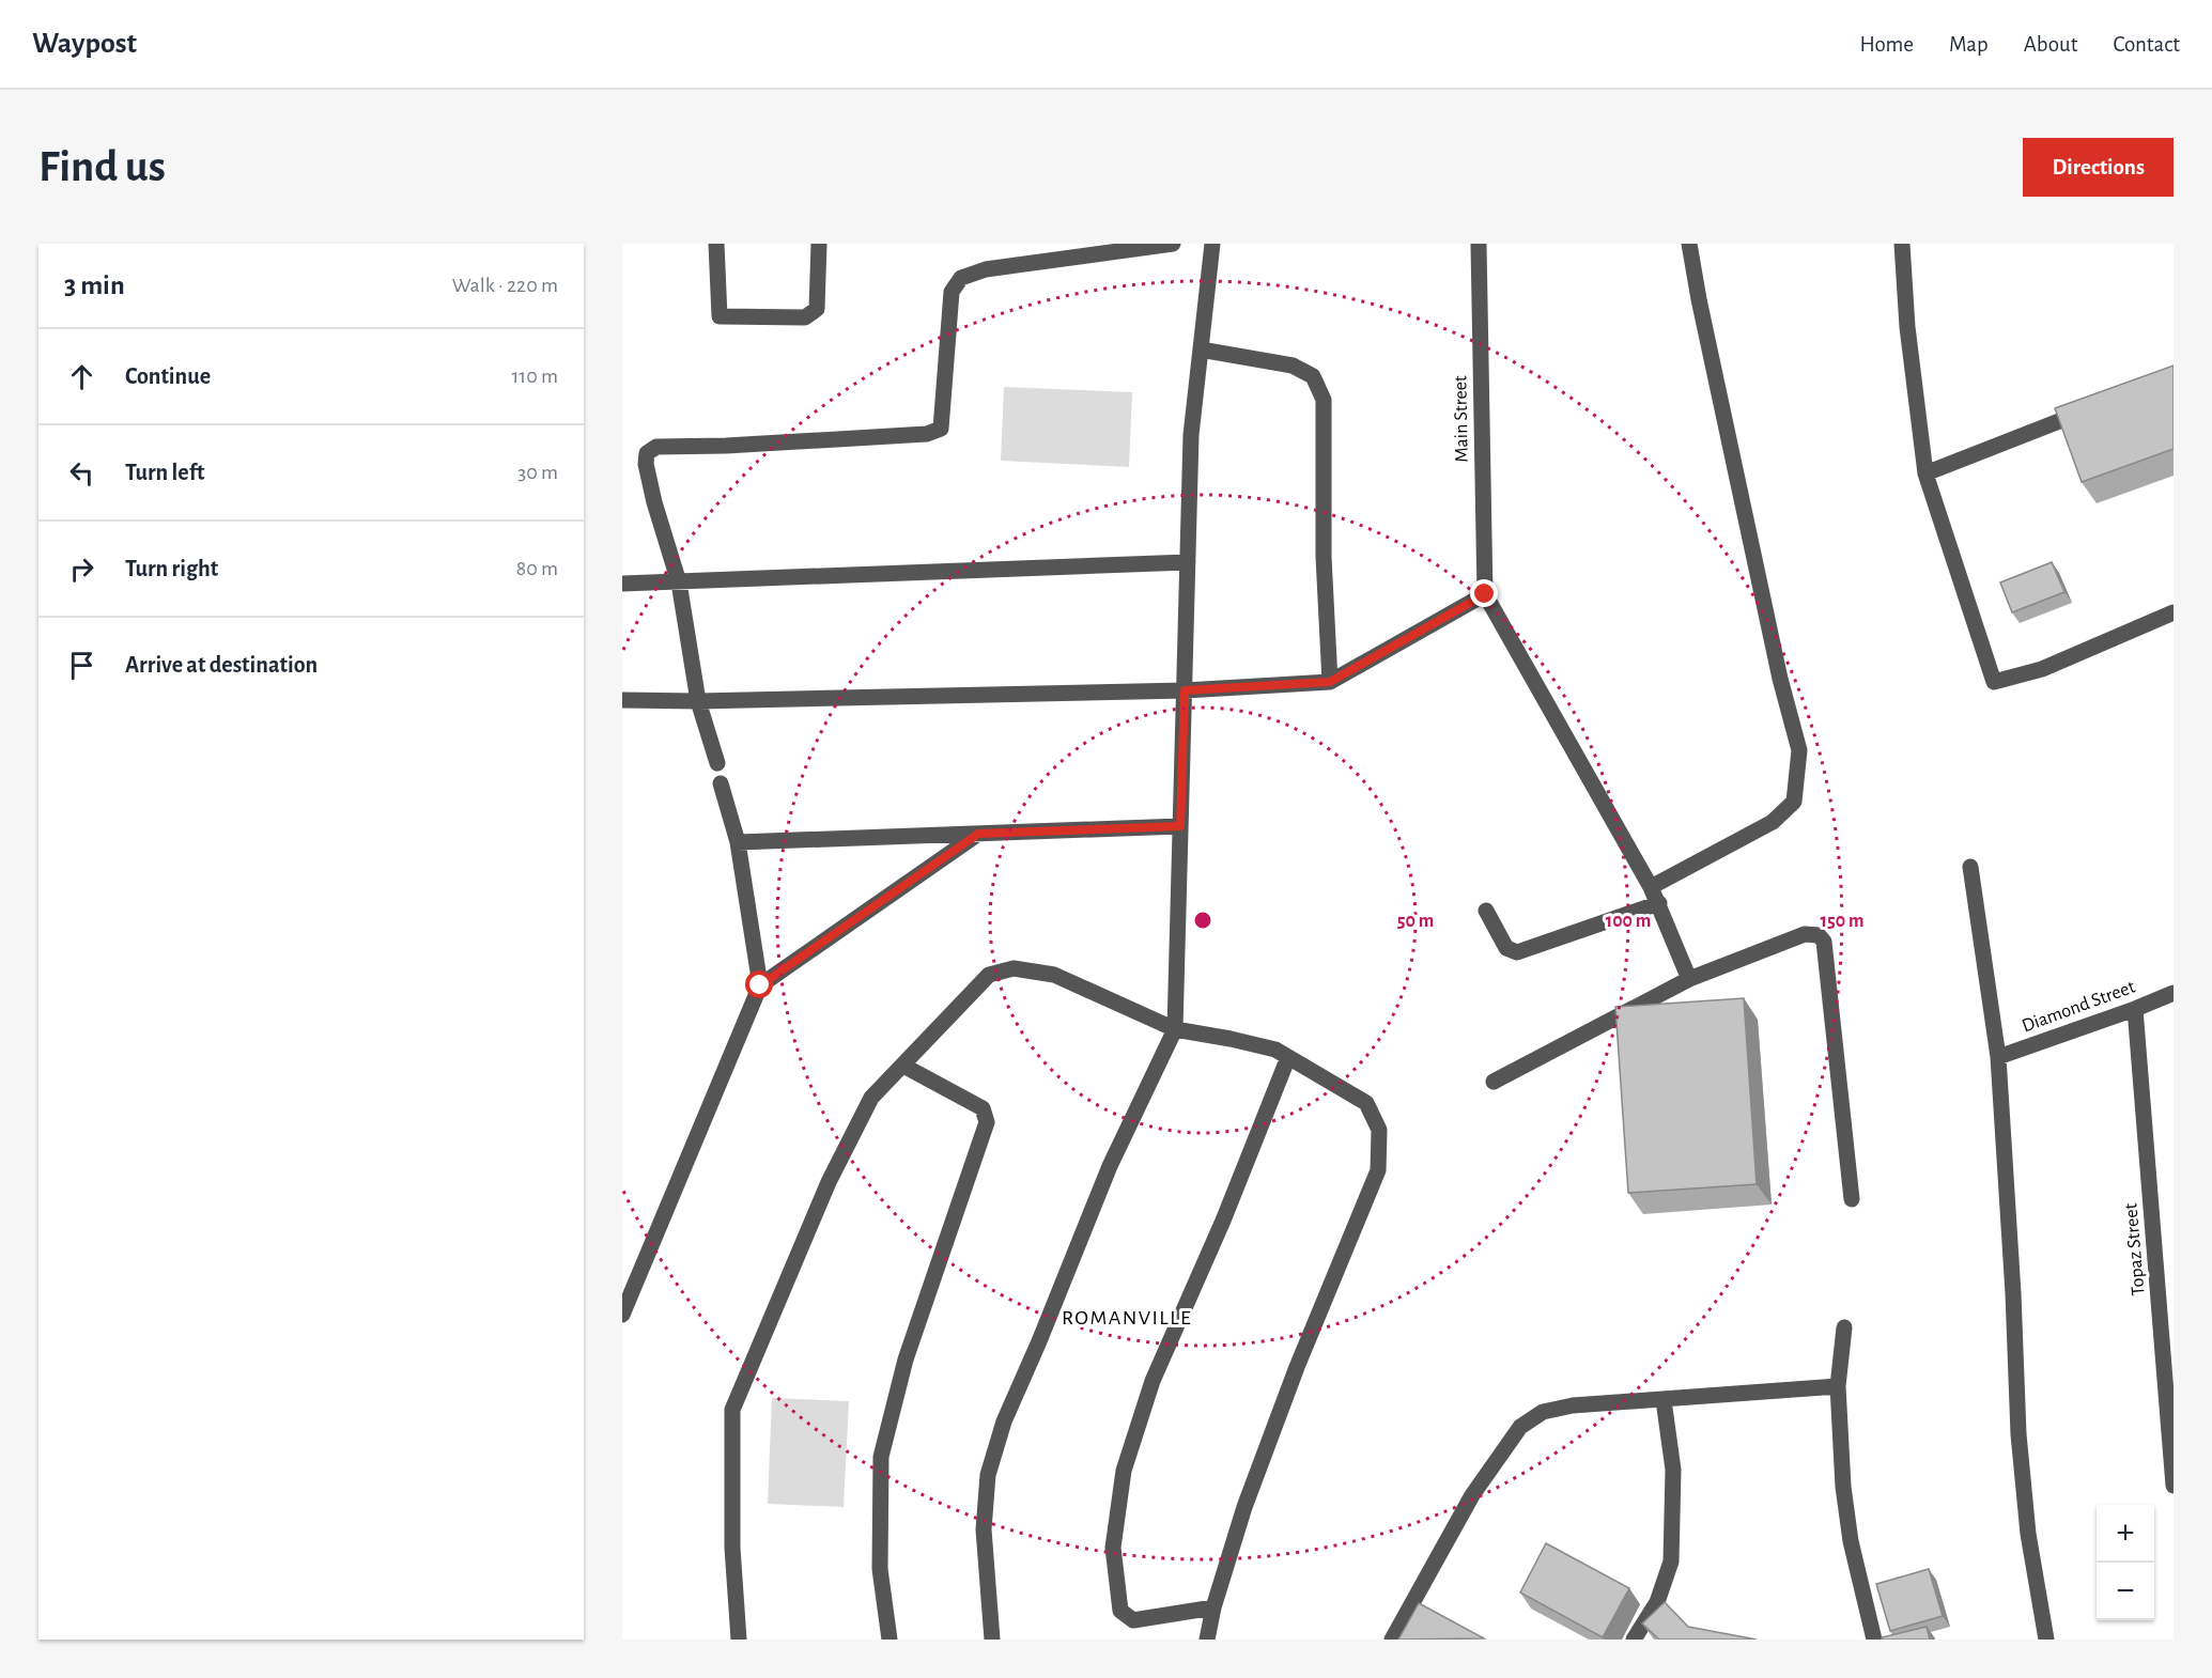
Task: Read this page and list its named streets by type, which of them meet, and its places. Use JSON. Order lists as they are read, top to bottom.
{
  "streets": {
    "street": ["Main Street", "Diamond Street", "Topaz Street"]
  },
  "crossings": [
    ["Diamond Street", "Topaz Street"]
  ],
  "districts": ["ROMANVILLE"],
  "page": {
    "header": "Waypost",
    "nav": [
      "Home",
      "Map",
      "About",
      "Contact"
    ],
    "buttons": "Directions",
    "title": "Find us",
    "heading": ["3 min", "Walk · 220 m"],
    "list": [
      ["Continue", "110 m"],
      ["Turn left", "30 m"],
      ["Turn right", "80 m"],
      "Arrive at destination"
    ],
    "map_buttons": ["+", "−"]
  },
  "rings": ["50 m", "100 m", "150 m"]
}
